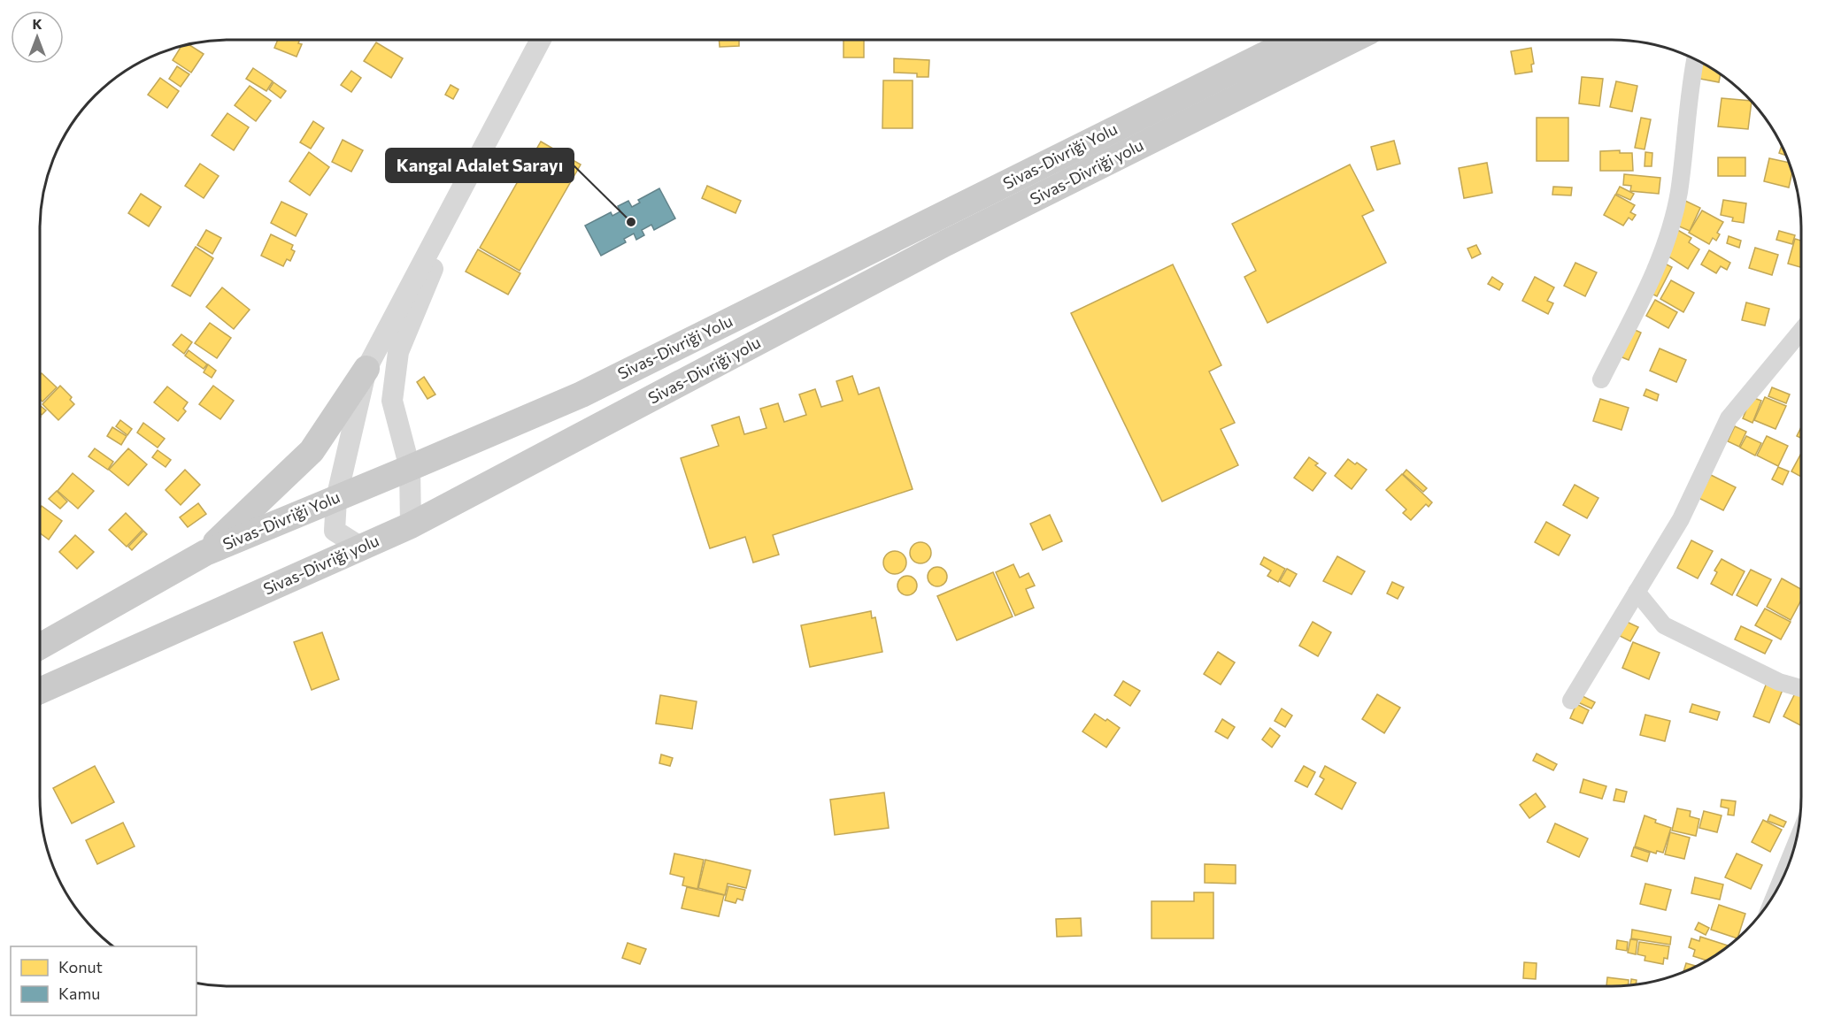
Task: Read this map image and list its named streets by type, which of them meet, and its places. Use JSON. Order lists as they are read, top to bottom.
{
  "streets": {
    "main road": ["Sivas-Divriği Yolu", "Sivas-Divriği yolu"]
  },
  "places": ["Kangal Adalet Sarayı"],
  "legend": ["Konut", "Kamu"],
  "north": "top"
}
